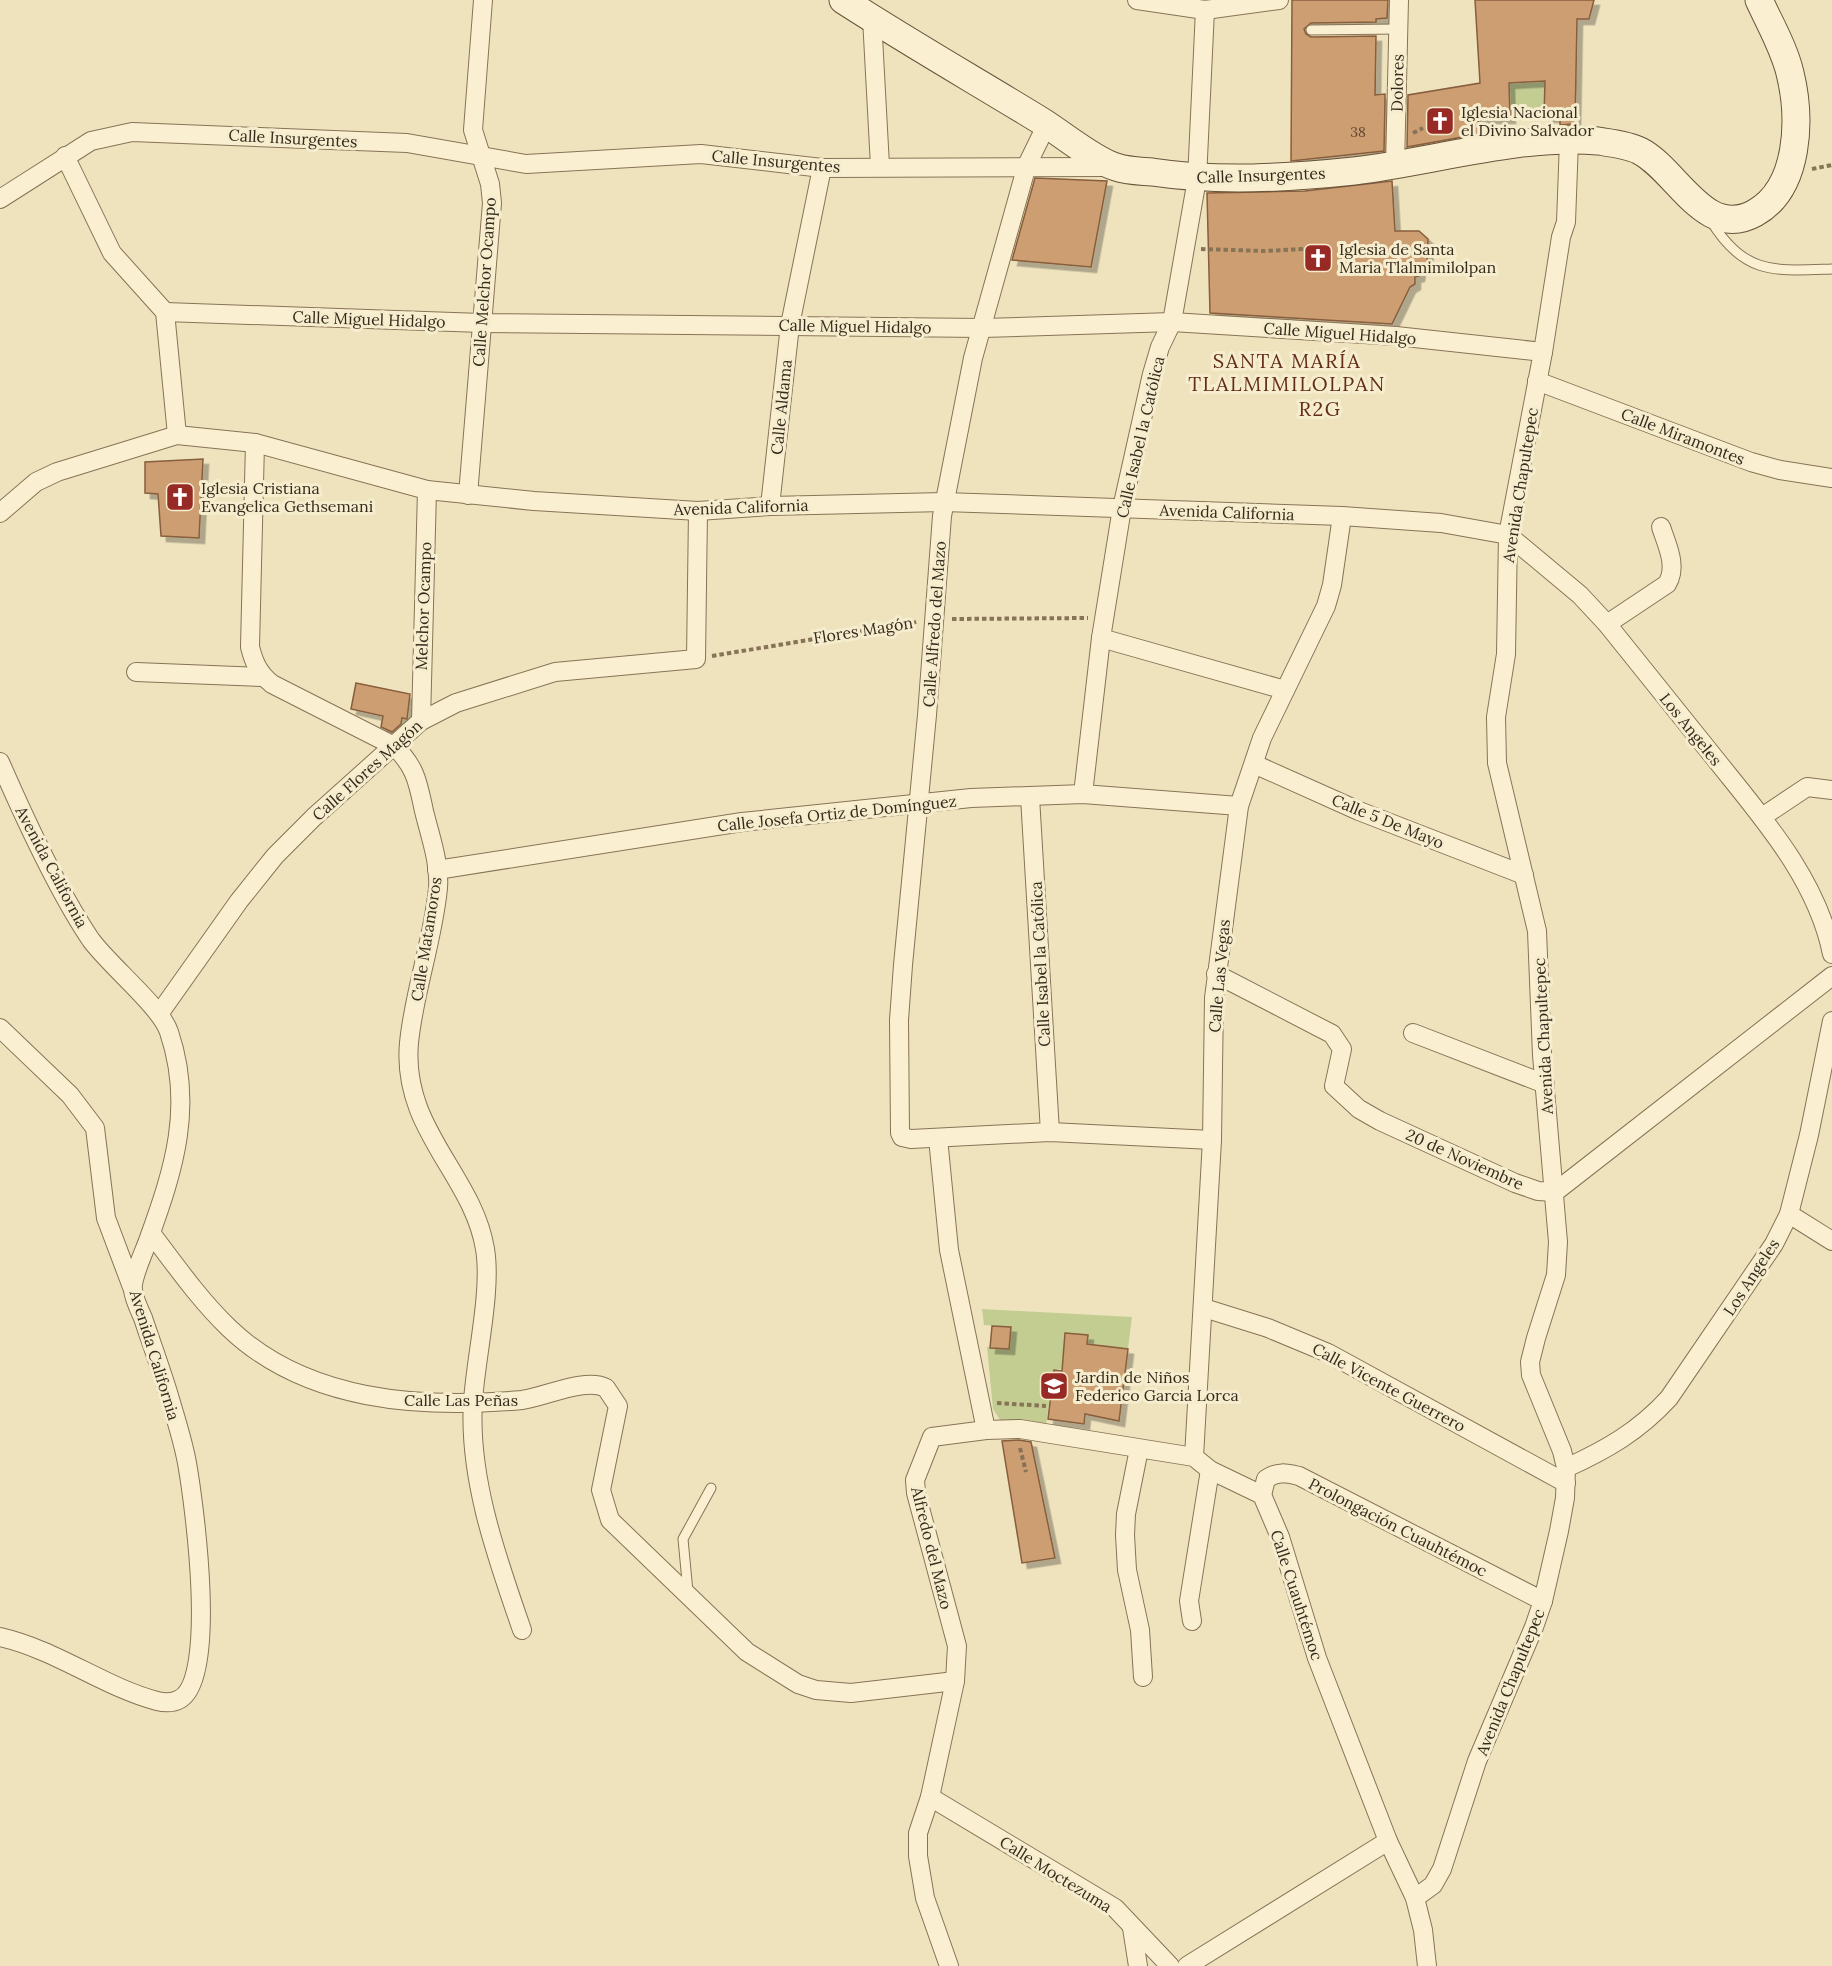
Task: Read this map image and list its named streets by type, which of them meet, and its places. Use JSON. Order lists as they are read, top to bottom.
{
  "streets": {
    "main road": ["Calle Insurgentes"],
    "street": [
      "Dolores",
      "Calle Melchor Ocampo",
      "Calle Miguel Hidalgo",
      "Calle Aldama",
      "Calle Miramontes",
      "Calle Isabel la Católica",
      "Avenida Chapultepec",
      "Avenida California",
      "Melchor Ocampo",
      "Calle Alfredo del Mazo",
      "Los Angeles",
      "Calle Flores Magón",
      "Calle Josefa Ortiz de Domínguez",
      "Calle 5 De Mayo",
      "Calle Matamoros",
      "Calle Las Vegas",
      "20 de Noviembre",
      "Calle Vicente Guerrero",
      "Calle Las Peñas",
      "Prolongación Cuauhtémoc",
      "Alfredo del Mazo",
      "Calle Cuauhtémoc",
      "Calle Moctezuma"
    ],
    "path": ["Flores Magón"]
  },
  "crossings": [
    ["Dolores", "Calle Insurgentes"],
    ["Calle Insurgentes", "Calle Melchor Ocampo"],
    ["Calle Insurgentes", "Calle Aldama"],
    ["Calle Insurgentes", "Calle Isabel la Católica"],
    ["Calle Insurgentes", "Avenida Chapultepec"],
    ["Calle Insurgentes", "Calle Alfredo del Mazo"],
    ["Calle Melchor Ocampo", "Calle Miguel Hidalgo"],
    ["Calle Melchor Ocampo", "Avenida California"],
    ["Calle Miguel Hidalgo", "Calle Aldama"],
    ["Calle Miguel Hidalgo", "Calle Isabel la Católica"],
    ["Calle Miguel Hidalgo", "Avenida Chapultepec"],
    ["Calle Miguel Hidalgo", "Calle Alfredo del Mazo"],
    ["Calle Aldama", "Avenida California"],
    ["Calle Miramontes", "Avenida Chapultepec"],
    ["Calle Isabel la Católica", "Avenida California"],
    ["Calle Isabel la Católica", "Flores Magón"],
    ["Calle Isabel la Católica", "Calle Josefa Ortiz de Domínguez"],
    ["Avenida Chapultepec", "Avenida California"],
    ["Avenida Chapultepec", "Los Angeles"],
    ["Avenida Chapultepec", "Calle 5 De Mayo"],
    ["Avenida Chapultepec", "20 de Noviembre"],
    ["Avenida Chapultepec", "Calle Vicente Guerrero"],
    ["Avenida Chapultepec", "Prolongación Cuauhtémoc"],
    ["Avenida Chapultepec", "Calle Cuauhtémoc"],
    ["Avenida California", "Melchor Ocampo"],
    ["Avenida California", "Calle Alfredo del Mazo"],
    ["Avenida California", "Los Angeles"],
    ["Avenida California", "Calle Flores Magón"],
    ["Avenida California", "Calle Las Vegas"],
    ["Avenida California", "Calle Las Peñas"],
    ["Melchor Ocampo", "Calle Flores Magón"],
    ["Calle Alfredo del Mazo", "Flores Magón"],
    ["Calle Alfredo del Mazo", "Calle Josefa Ortiz de Domínguez"],
    ["Flores Magón", "Calle Flores Magón"],
    ["Los Angeles", "Calle Vicente Guerrero"],
    ["Calle Flores Magón", "Calle Matamoros"],
    ["Calle Josefa Ortiz de Domínguez", "Calle Matamoros"],
    ["Calle Josefa Ortiz de Domínguez", "Calle Las Vegas"],
    ["Calle 5 De Mayo", "Calle Las Vegas"],
    ["Calle Matamoros", "Calle Las Peñas"],
    ["Calle Las Vegas", "20 de Noviembre"],
    ["Calle Las Vegas", "Calle Vicente Guerrero"],
    ["Calle Las Peñas", "Alfredo del Mazo"],
    ["Prolongación Cuauhtémoc", "Calle Cuauhtémoc"],
    ["Alfredo del Mazo", "Calle Moctezuma"]
  ],
  "districts": ["SANTA MARÍA TLALMIMILOLPAN", "R2G"],
  "places": {
    "church": ["Iglesia Nacional el Divino Salvador", "Iglesia de Santa Maria Tlalmimilolpan", "Iglesia Cristiana Evangelica Gethsemani"],
    "school or university": ["Jardin de Niños Federico Garcia Lorca"]
  },
  "house_numbers": ["38"]
}
